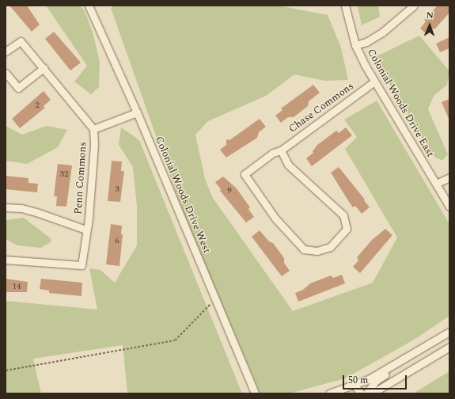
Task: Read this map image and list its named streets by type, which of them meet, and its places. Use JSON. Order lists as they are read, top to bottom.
{
  "streets": {
    "street": [
      "Colonial Woods Drive East",
      "Chase Commons",
      "Penn Commons",
      "Colonial Woods Drive West"
    ]
  },
  "crossings": [
    ["Colonial Woods Drive East", "Chase Commons"]
  ],
  "house_numbers": [
    "2",
    "32",
    "3",
    "9",
    "6",
    "14"
  ],
  "scale_bar": "50 m",
  "north": "top"
}
